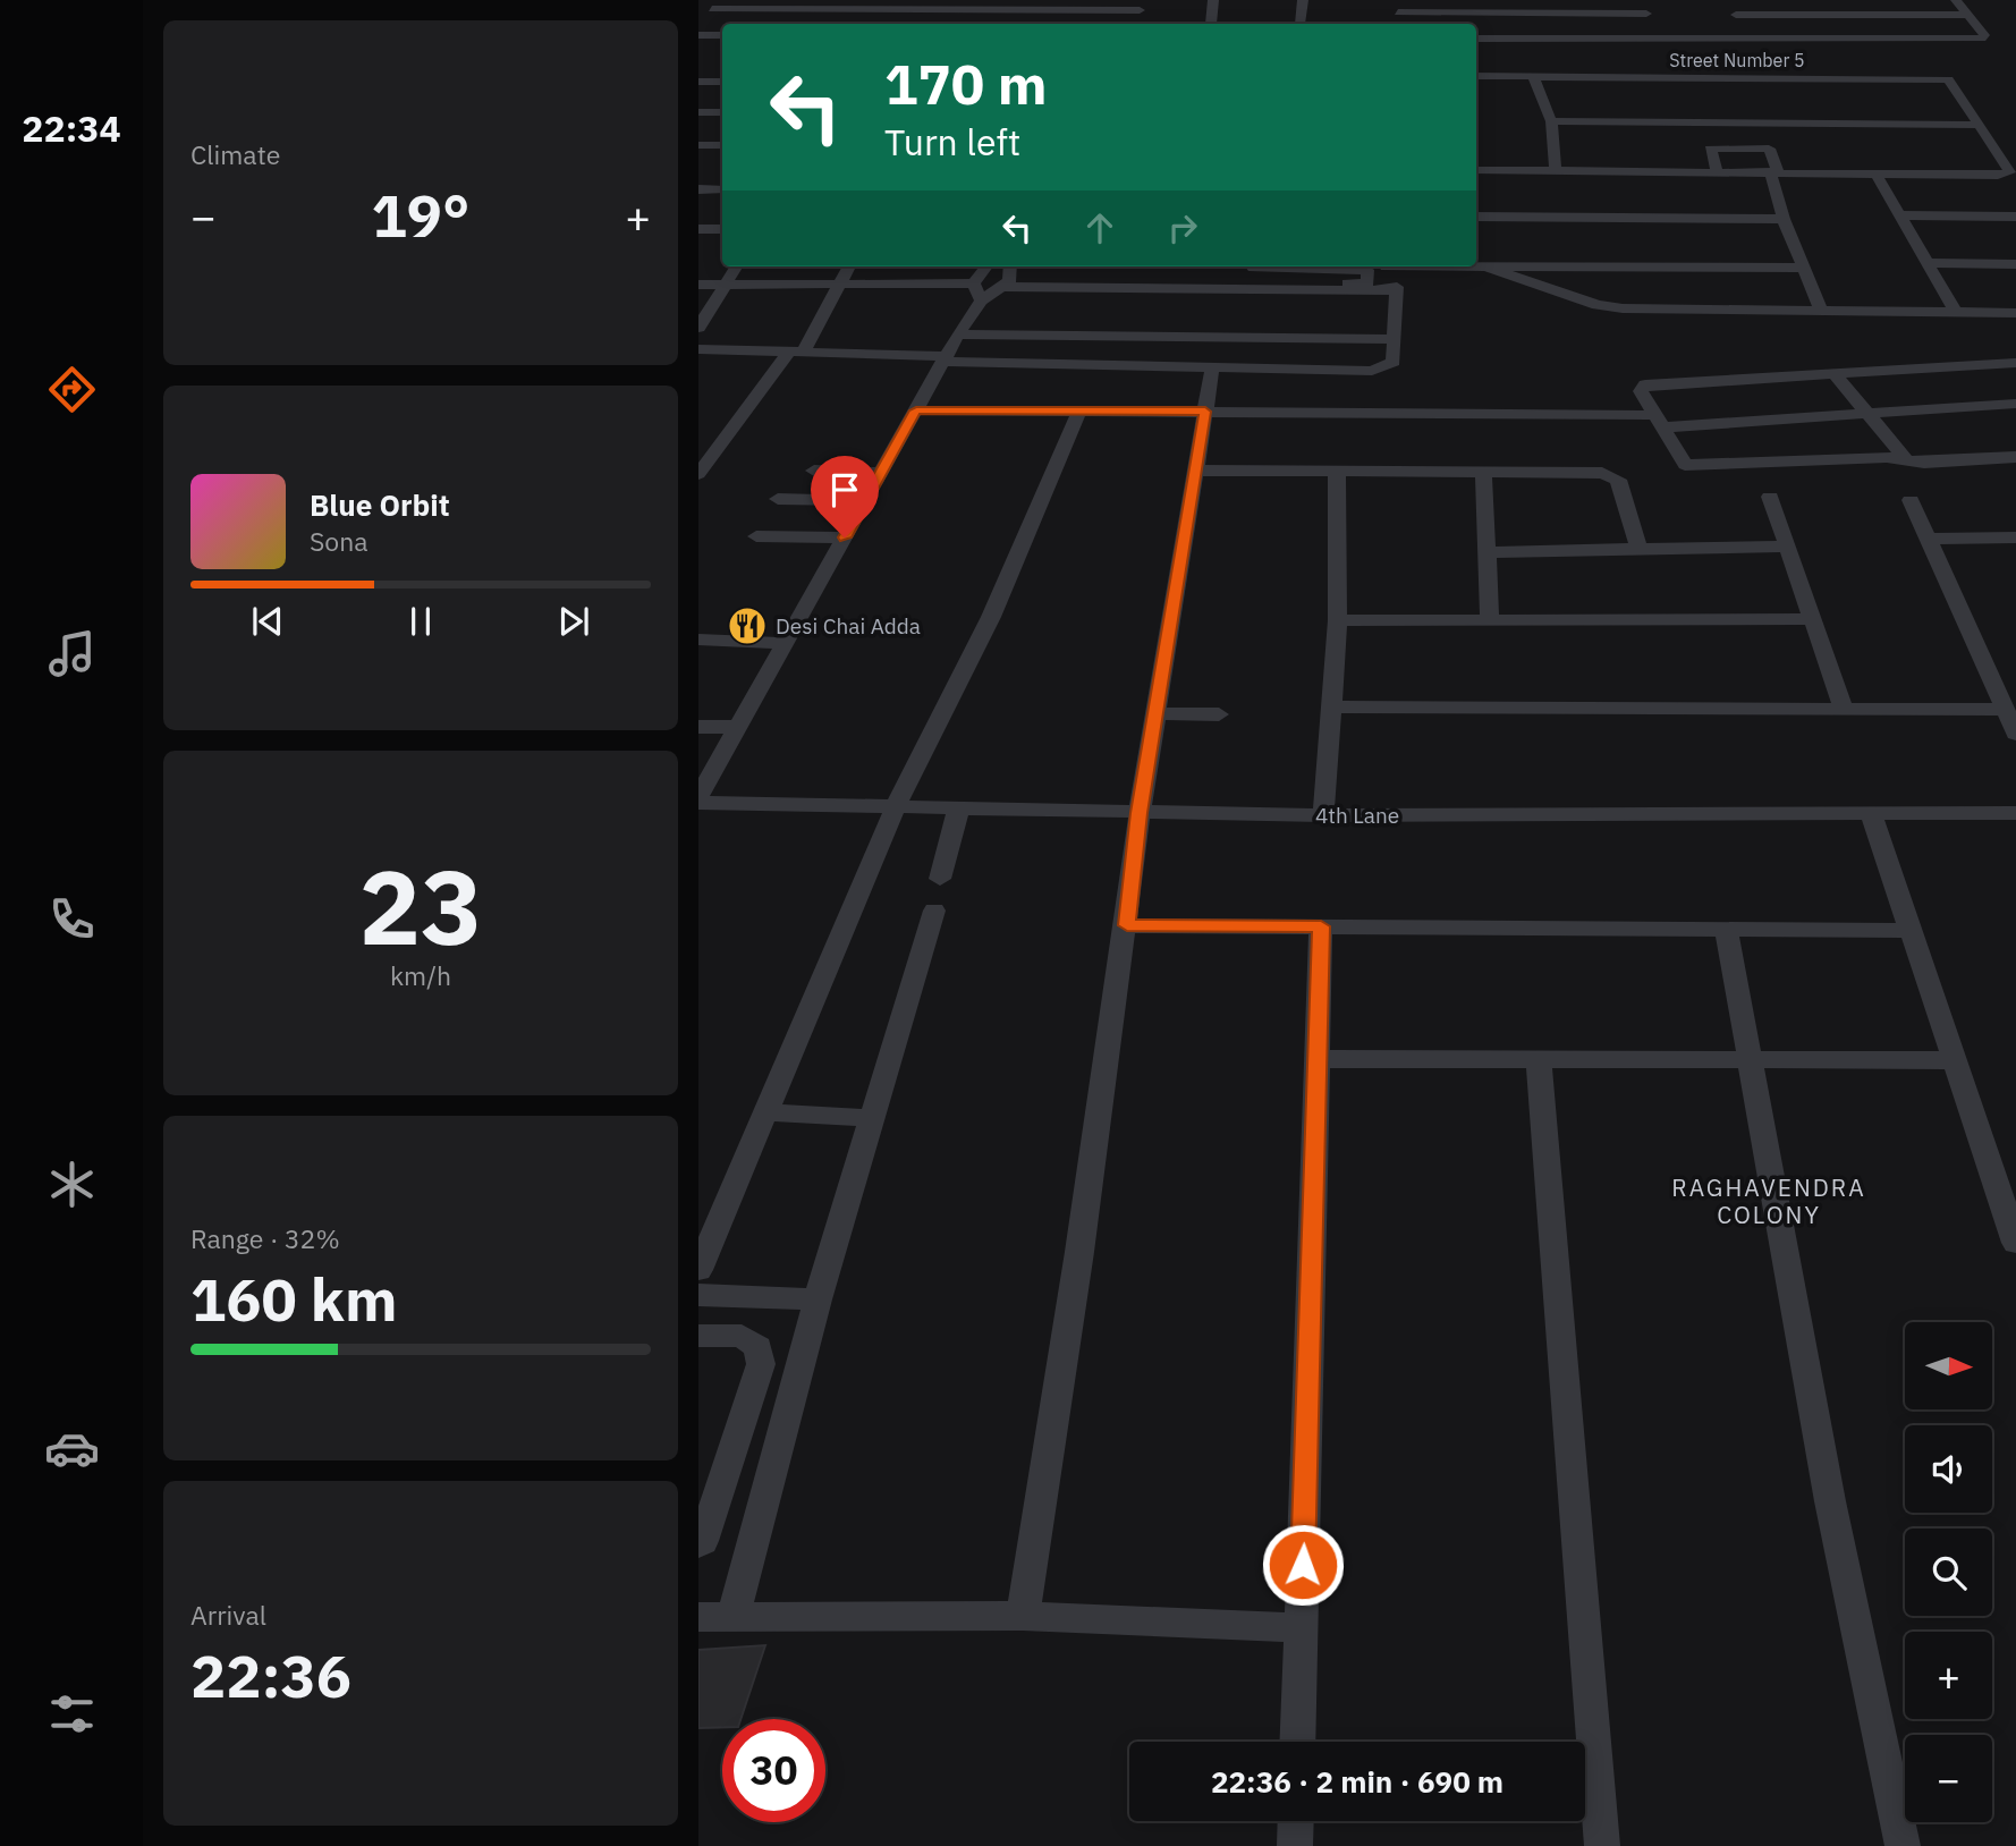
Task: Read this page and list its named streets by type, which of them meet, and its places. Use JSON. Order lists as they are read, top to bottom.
{
  "streets": {
    "street": ["Street Number 5", "4th Lane"]
  },
  "districts": ["RAGHAVENDRA COLONY"],
  "places": {
    "restaurant": ["Desi Chai Adda"]
  },
  "north": "right",
  "page": {
    "tabs": "22:34",
    "tile": [
      "Climate",
      ["23", "km/h"],
      ["Range · 32%", "160 km"],
      ["Arrival", "22:36"]
    ],
    "turn": ["170 m", "Turn left"],
    "heat": ["−", "19°", "+"],
    "song": ["Blue Orbit", "Sona"],
    "map_buttons": ["+", "−"],
    "limit": "30",
    "trip": "22:36 · 2 min · 690 m"
  }
}
